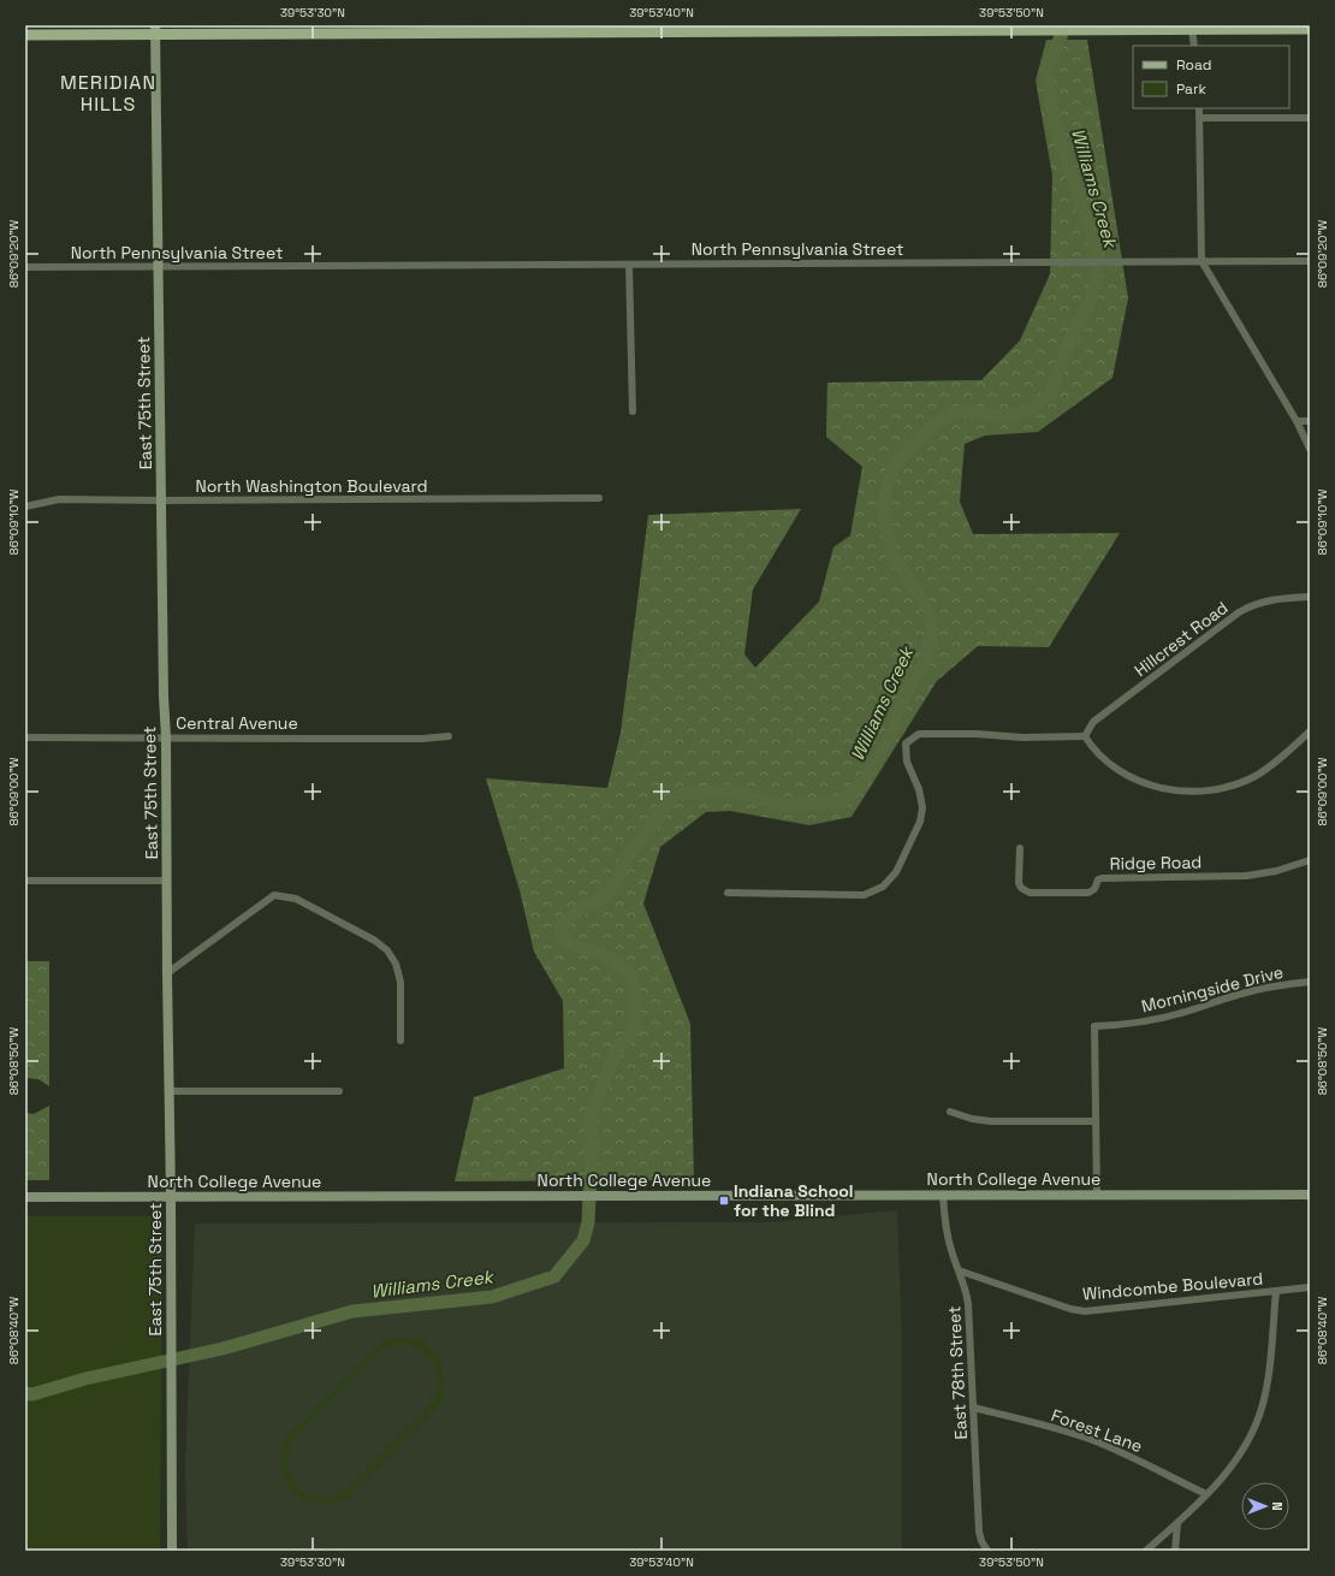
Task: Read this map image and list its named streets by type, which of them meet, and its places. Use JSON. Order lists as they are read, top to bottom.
{
  "streets": {
    "street": [
      "North Pennsylvania Street",
      "East 75th Street",
      "North Washington Boulevard",
      "Hillcrest Road",
      "Central Avenue",
      "Ridge Road",
      "Morningside Drive",
      "North College Avenue",
      "Windcombe Boulevard",
      "East 78th Street",
      "Forest Lane"
    ]
  },
  "crossings": [
    ["North Pennsylvania Street", "East 75th Street"],
    ["East 75th Street", "North Washington Boulevard"],
    ["East 75th Street", "Central Avenue"],
    ["East 75th Street", "North College Avenue"],
    ["North College Avenue", "East 78th Street"],
    ["Windcombe Boulevard", "East 78th Street"],
    ["East 78th Street", "Forest Lane"]
  ],
  "districts": ["MERIDIAN HILLS"],
  "water": ["Williams Creek"],
  "places": {
    "transit": ["Indiana School for the Blind"]
  },
  "legend": ["Road", "Park"],
  "north": "right",
  "coordinates": [
    "39°53'30\"N",
    "39°53'40\"N",
    "39°53'50\"N",
    "86°09'20\"W",
    "86°09'10\"W",
    "86°09'00\"W",
    "86°08'50\"W",
    "86°08'40\"W"
  ]
}
